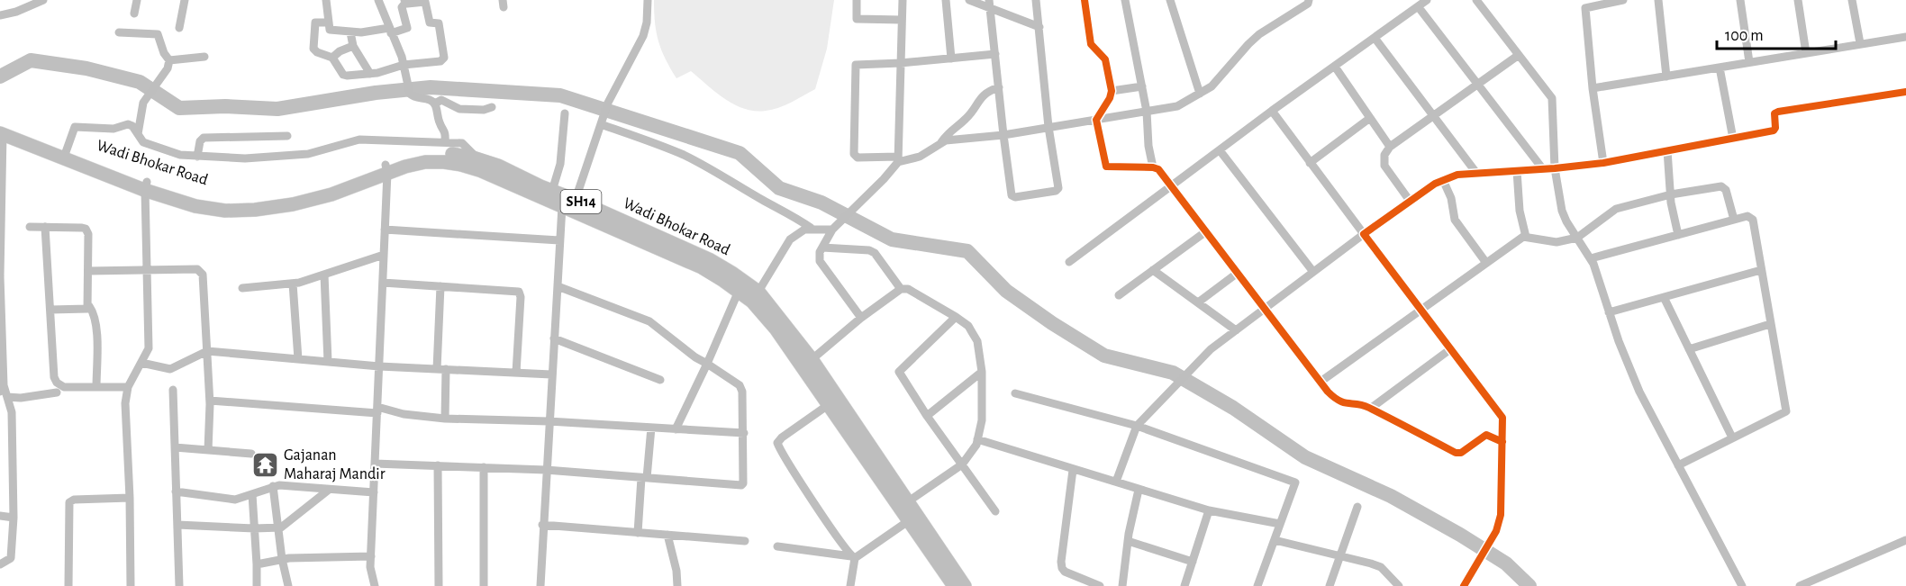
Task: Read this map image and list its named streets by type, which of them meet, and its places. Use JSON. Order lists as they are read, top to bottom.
{
  "streets": {
    "main road": ["Wadi Bhokar Road", "SH14"]
  },
  "places": {
    "temple": ["Gajanan Maharaj Mandir"]
  },
  "scale_bar": "100 m"
}
